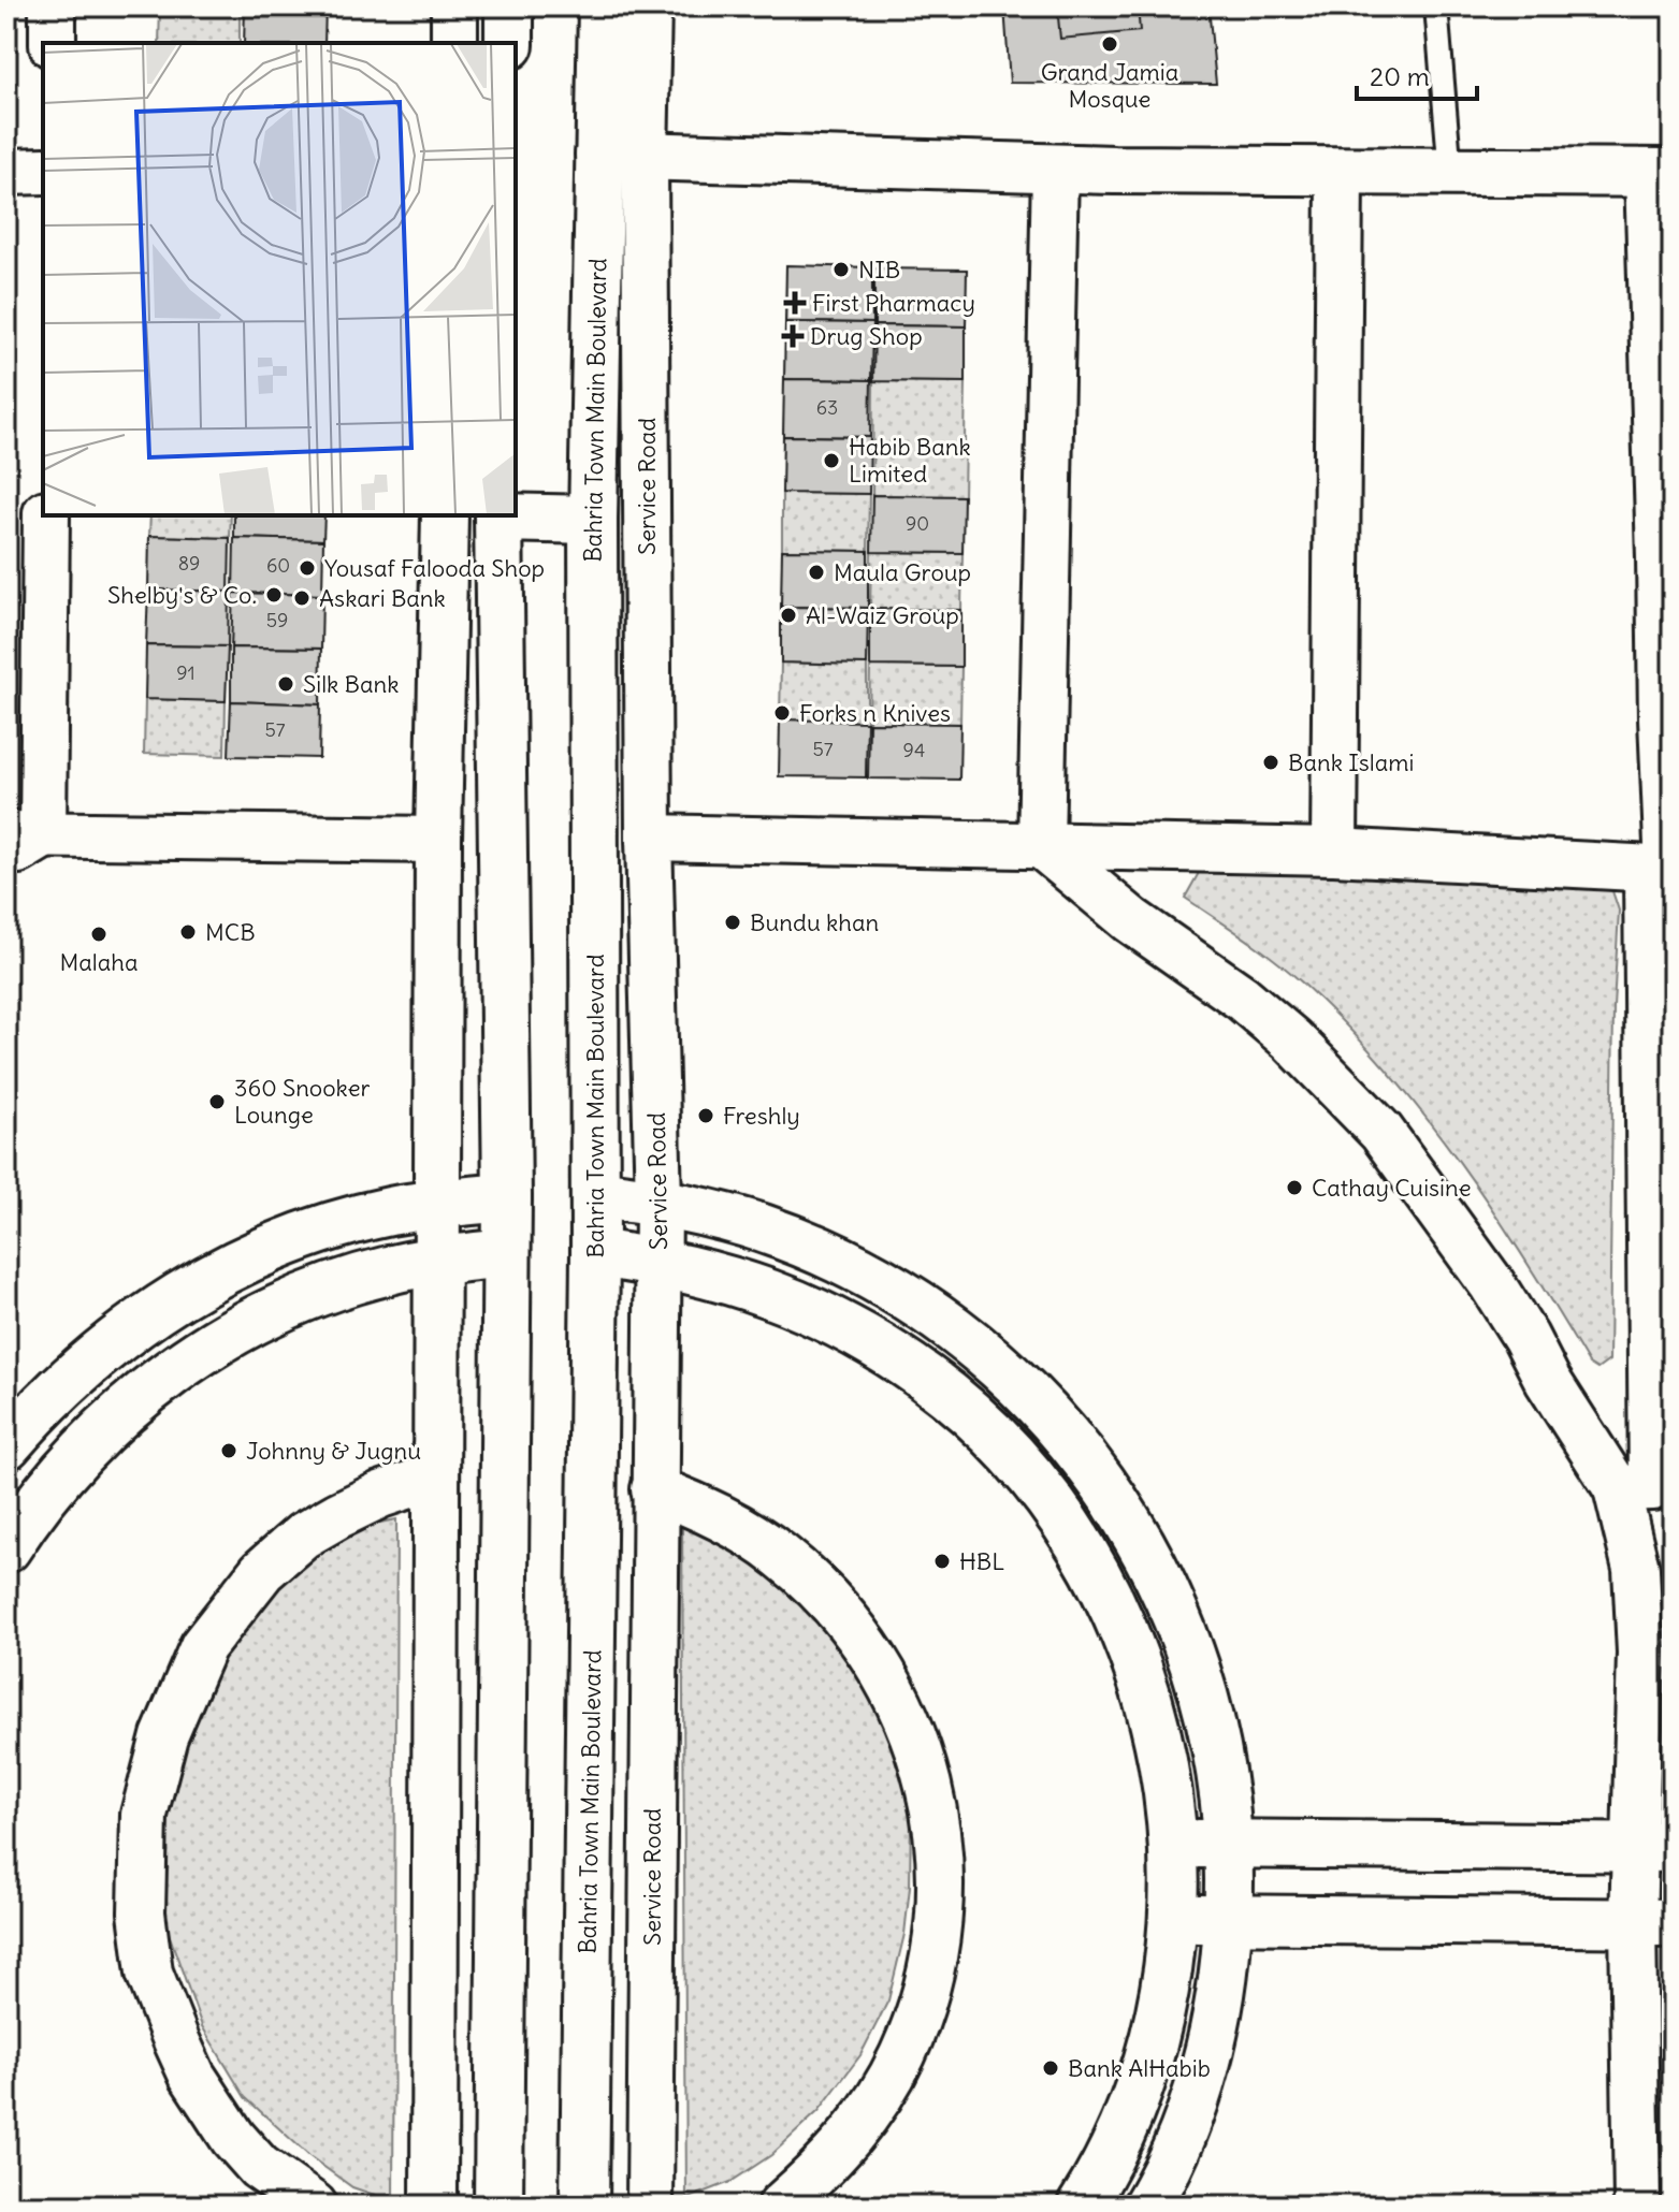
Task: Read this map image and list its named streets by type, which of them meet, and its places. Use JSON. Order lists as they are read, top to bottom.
{
  "streets": {
    "street": ["Bahria Town Main Boulevard", "Service Road"]
  },
  "crossings": [
    ["Bahria Town Main Boulevard", "Service Road"]
  ],
  "places": {
    "other": [
      "Grand Jamia Mosque",
      "NIB",
      "Habib Bank Limited",
      "Yousaf Falooda Shop",
      "Maula Group",
      "Shelby's & Co.",
      "Askari Bank",
      "Al-Waiz Group",
      "Silk Bank",
      "Forks n Knives",
      "Bank Islami",
      "Bundu khan",
      "MCB",
      "Malaha",
      "360 Snooker Lounge",
      "Freshly",
      "Cathay Cuisine",
      "Johnny & Jugnu",
      "HBL",
      "Bank AlHabib"
    ],
    "health": ["First Pharmacy", "Drug Shop"]
  },
  "house_numbers": [
    "63",
    "90",
    "89",
    "60",
    "59",
    "91",
    "57",
    "57",
    "94"
  ],
  "scale_bar": "20 m"
}
